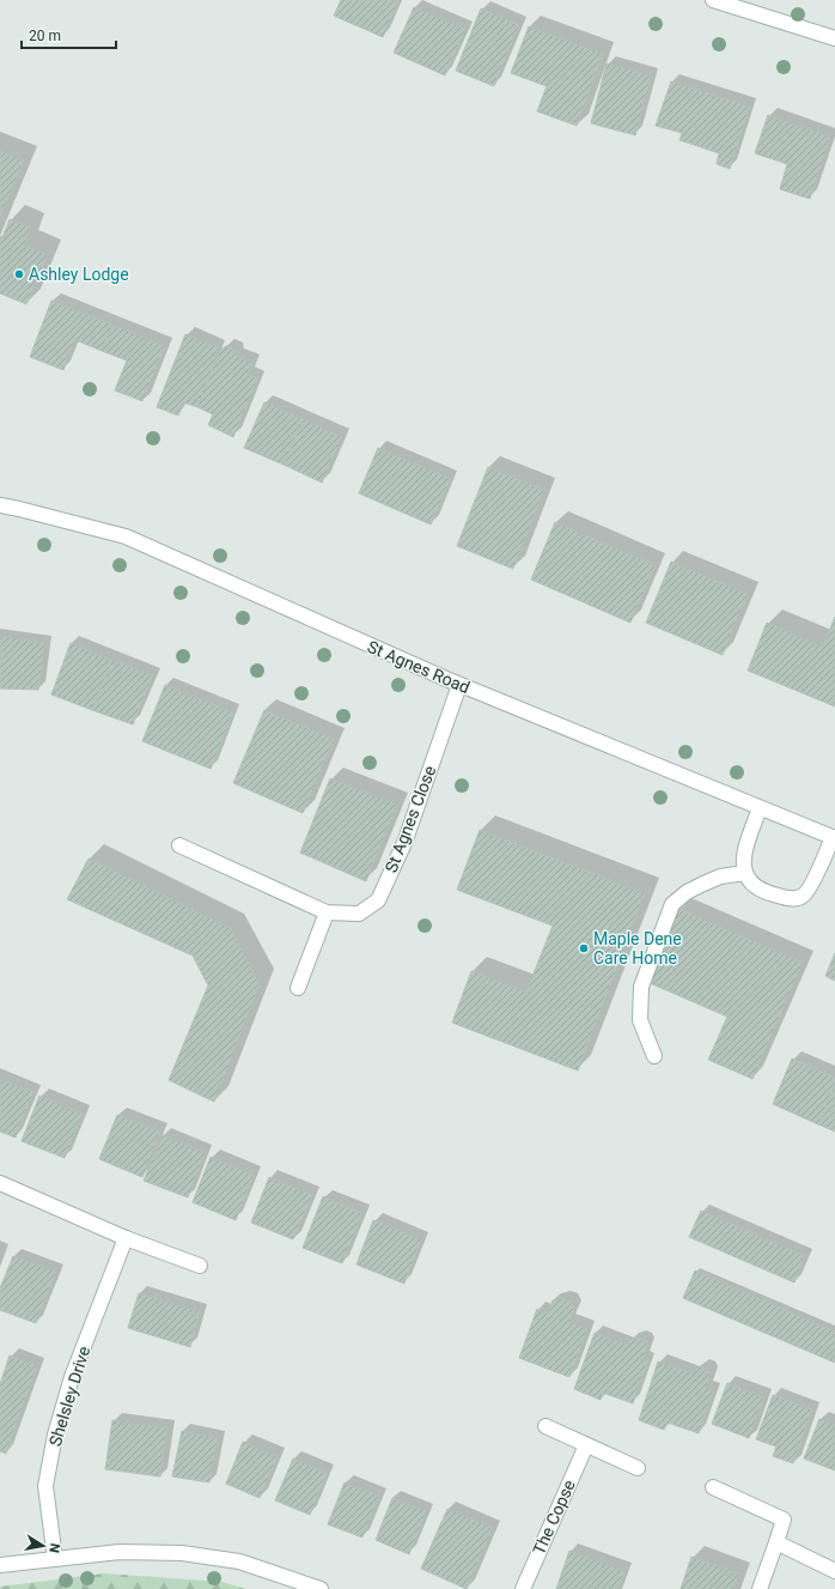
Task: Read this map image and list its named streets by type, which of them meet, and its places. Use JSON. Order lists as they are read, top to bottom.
{
  "streets": {
    "street": [
      "St Agnes Road",
      "St Agnes Close",
      "Shelsley Drive",
      "The Copse"
    ]
  },
  "crossings": [
    ["St Agnes Road", "St Agnes Close"]
  ],
  "places": ["Ashley Lodge", "Maple Dene Care Home"],
  "scale_bar": "20 m",
  "north": "right"
}
